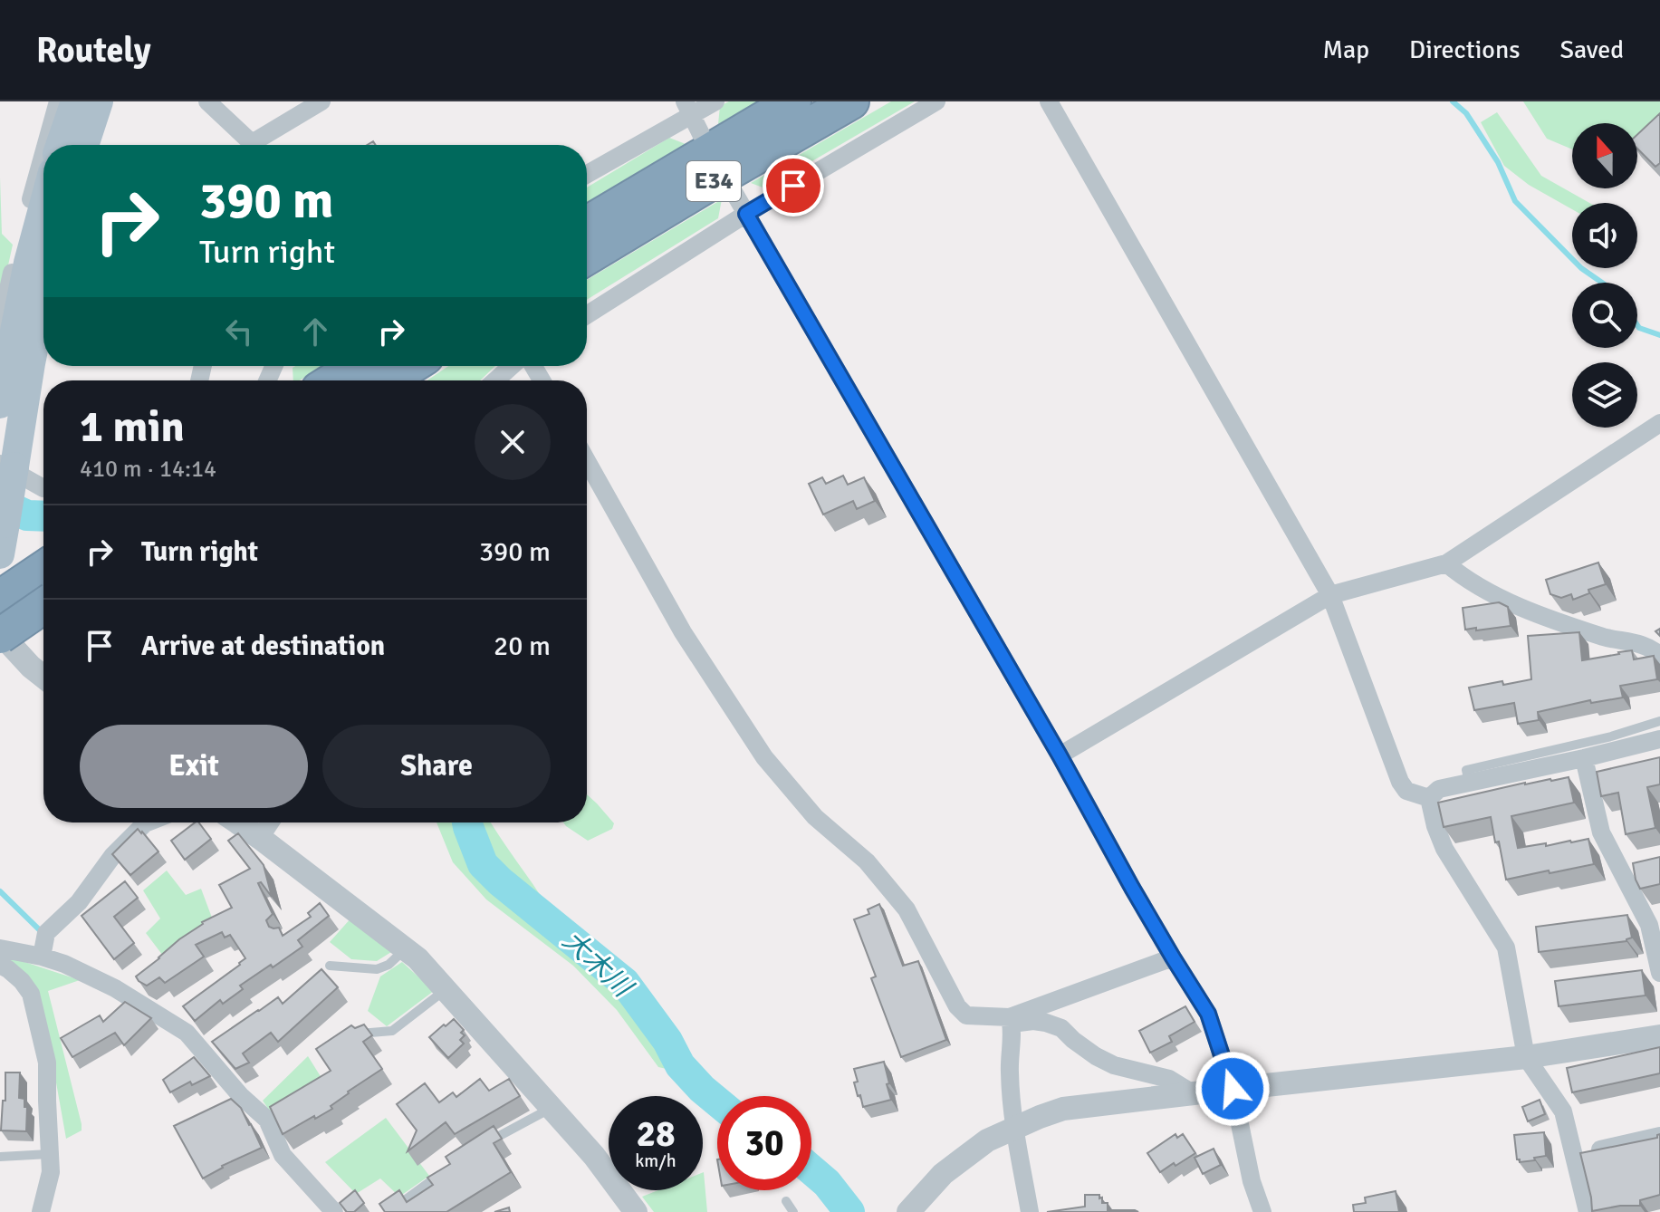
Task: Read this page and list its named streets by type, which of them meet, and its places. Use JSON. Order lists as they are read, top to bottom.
{
  "streets": {
    "highway": ["E34"]
  },
  "water": ["大木川"],
  "north": "top",
  "page": {
    "header": "Routely",
    "nav": ["Map", "Directions", "Saved"],
    "turn": ["390 m", "Turn right"],
    "heading": ["1 min", "410 m · 14:14"],
    "list": [
      {
        "name": "Turn right",
        "value": "390 m"
      },
      {
        "name": "Arrive at destination",
        "value": "20 m"
      }
    ],
    "buttons": ["Exit", "Share"],
    "speed": "28 km/h",
    "limit": "30"
  }
}
